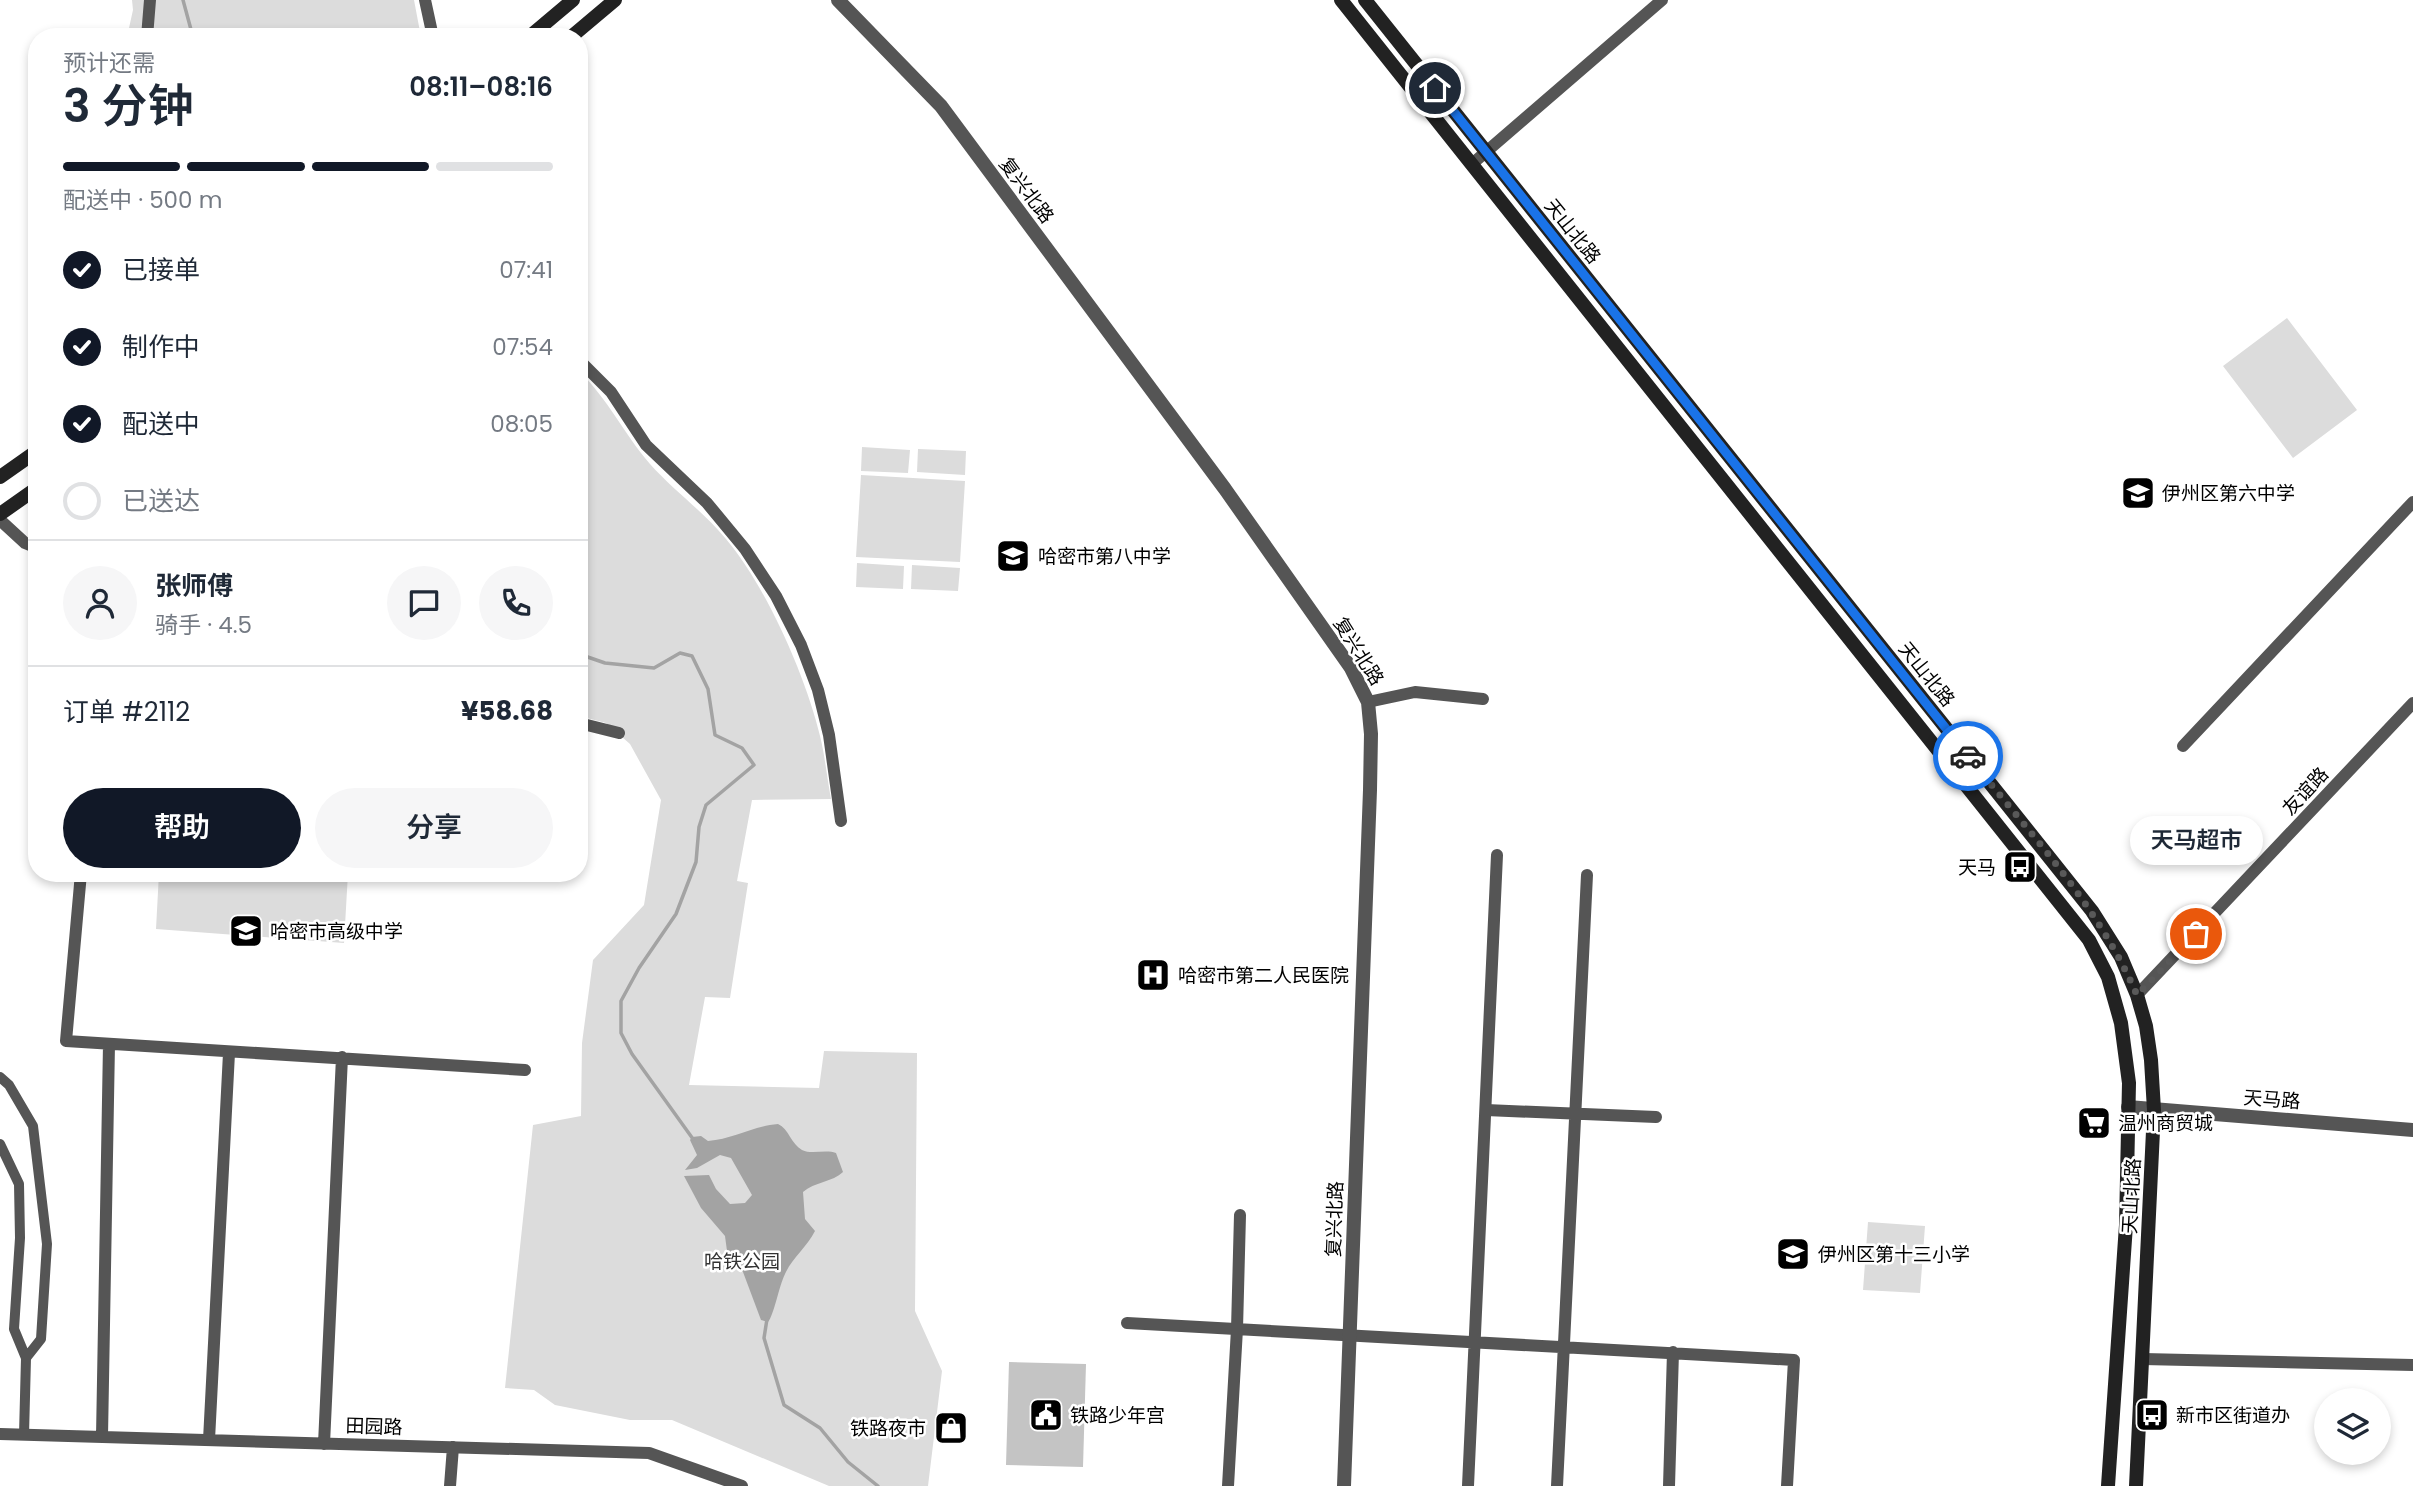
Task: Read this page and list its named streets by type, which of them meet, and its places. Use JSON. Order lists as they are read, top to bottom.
{
  "streets": {
    "main road": ["天山北路"],
    "street": [
      "复兴北路",
      "友谊路",
      "天马路",
      "田园路"
    ]
  },
  "crossings": [
    ["天山北路", "友谊路"],
    ["天山北路", "天马路"]
  ],
  "parks": ["哈铁公园"],
  "places": {
    "school or university": [
      "伊州区第六中学",
      "哈密市第八中学",
      "哈密市高级中学",
      "伊州区第十三小学"
    ],
    "bus stop": ["天马", "新市区街道办"],
    "other": ["天马超市"],
    "hospital": ["哈密市第二人民医院"],
    "supermarket": ["温州商贸城"],
    "public building": ["铁路少年宫"],
    "shop": ["铁路夜市"]
  },
  "page": {
    "heading": ["3 分钟", "预计还需", "08:11–08:16"],
    "panel": [
      "张师傅",
      "骑手 · 4.5",
      "订单 #2112",
      "¥58.68"
    ],
    "bar": "配送中 · 500 m",
    "list": [
      ["已接单", "07:41"],
      ["制作中", "07:54"],
      ["配送中", "08:05"],
      "已送达"
    ],
    "buttons": ["帮助", "分享"],
    "bubble": "天马超市"
  }
}
